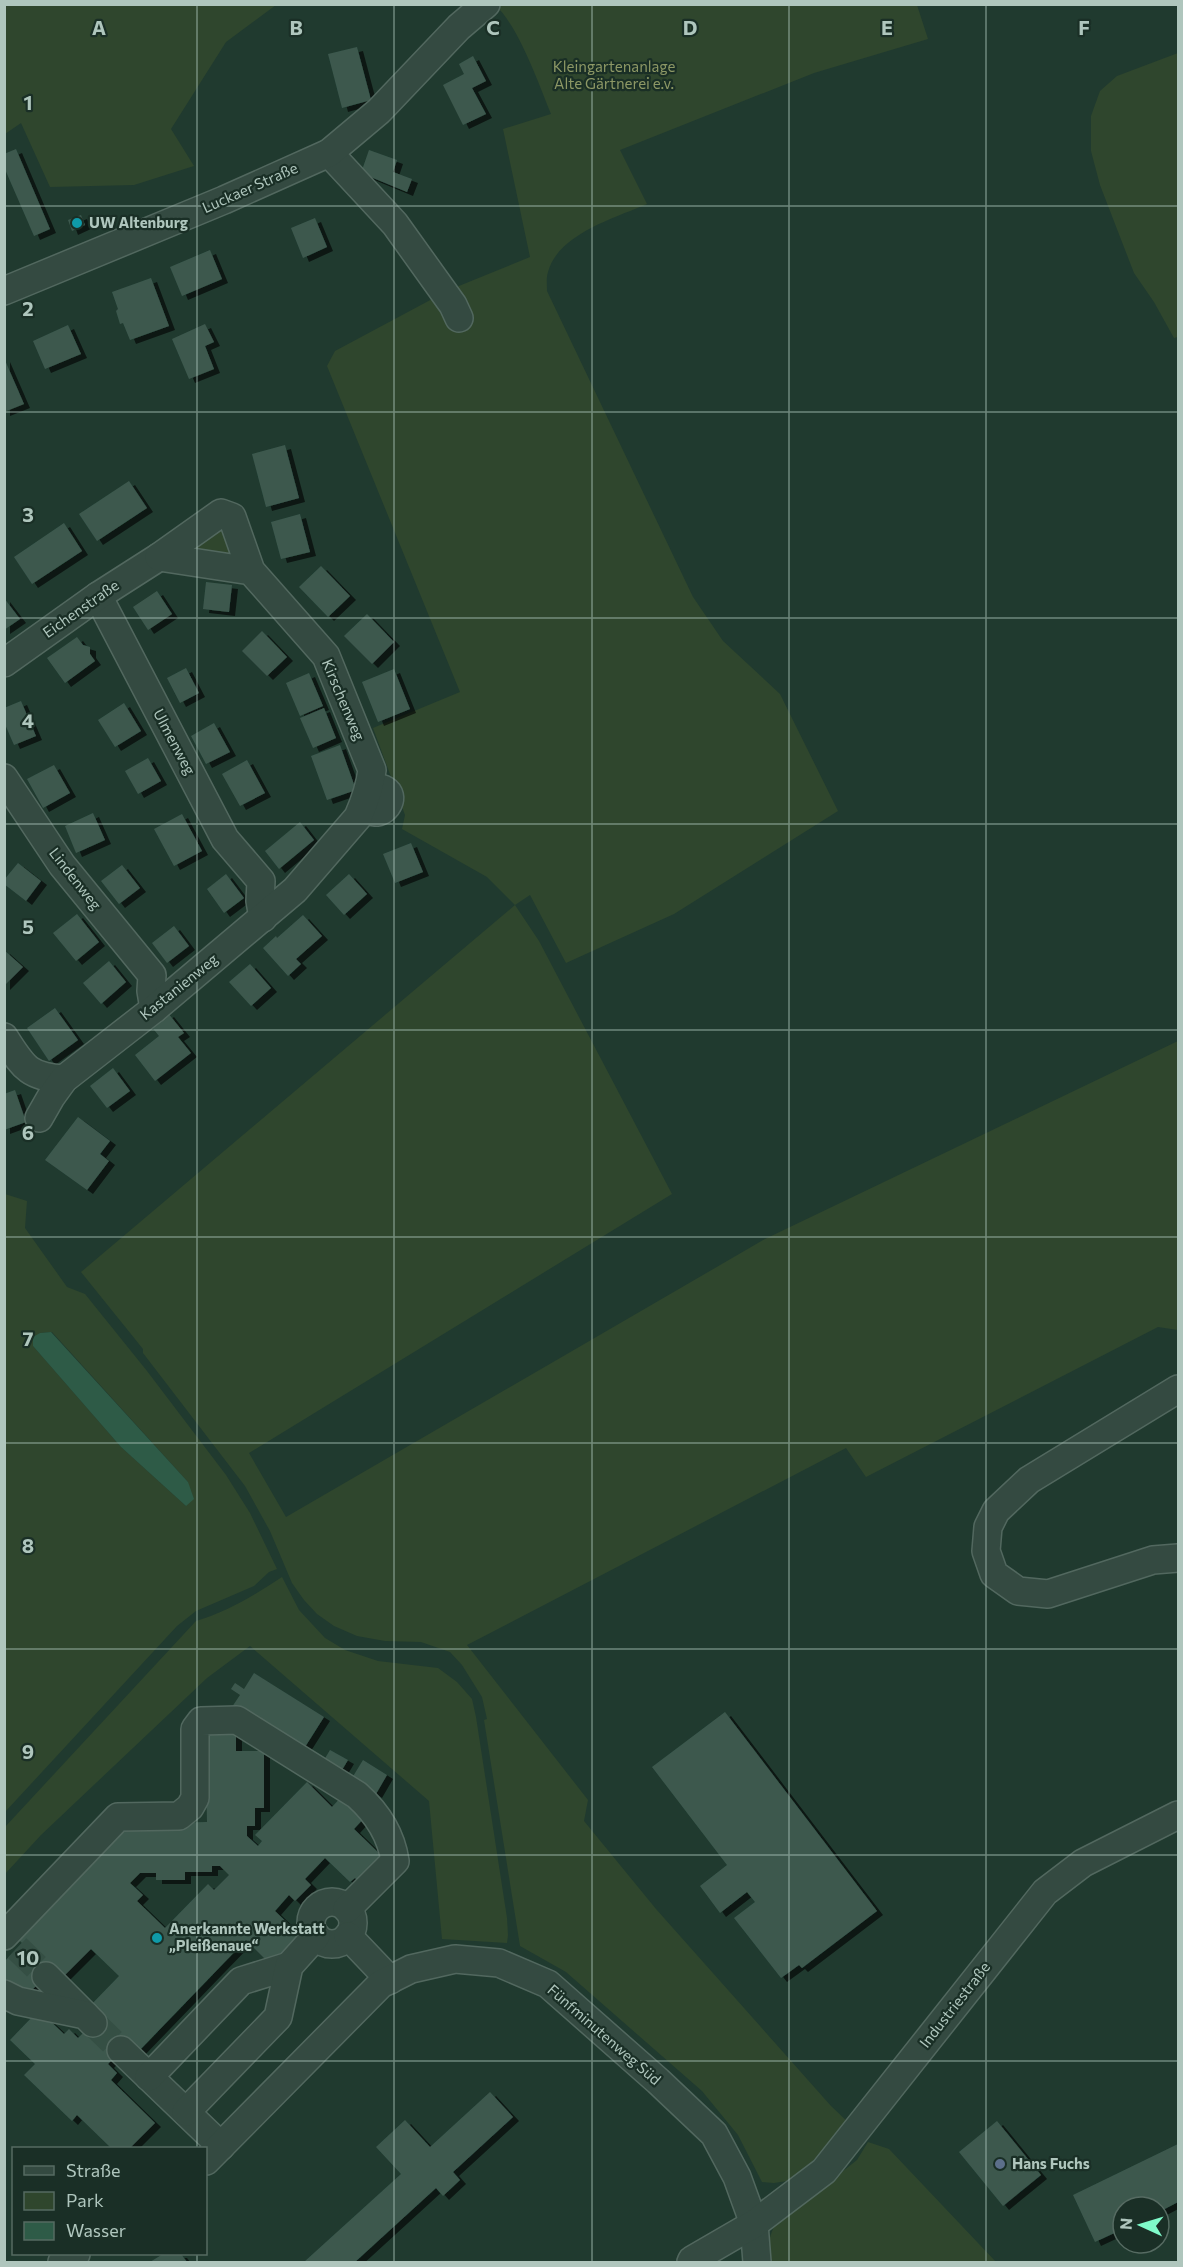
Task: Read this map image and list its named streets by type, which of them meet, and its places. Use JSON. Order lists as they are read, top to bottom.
{
  "streets": {
    "street": [
      "Luckaer Straße",
      "Eichenstraße",
      "Kirschenweg",
      "Ulmenweg",
      "Lindenweg",
      "Kastanienweg",
      "Industriestraße",
      "Fünfminutenweg Süd"
    ]
  },
  "crossings": [
    ["Eichenstraße", "Kirschenweg"],
    ["Eichenstraße", "Ulmenweg"],
    ["Kirschenweg", "Kastanienweg"],
    ["Industriestraße", "Fünfminutenweg Süd"]
  ],
  "parks": ["Kleingartenanlage Alte Gärtnerei e.v."],
  "places": ["UW Altenburg", "Anerkannte Werkstatt „Pleißenaue“", "Hans Fuchs"],
  "legend": ["Straße", "Park", "Wasser"],
  "north": "left",
  "grid": {
    "columns": [
      "A",
      "B",
      "C",
      "D",
      "E",
      "F"
    ],
    "rows": [
      "1",
      "2",
      "3",
      "4",
      "5",
      "6",
      "7",
      "8",
      "9",
      "10"
    ]
  }
}
